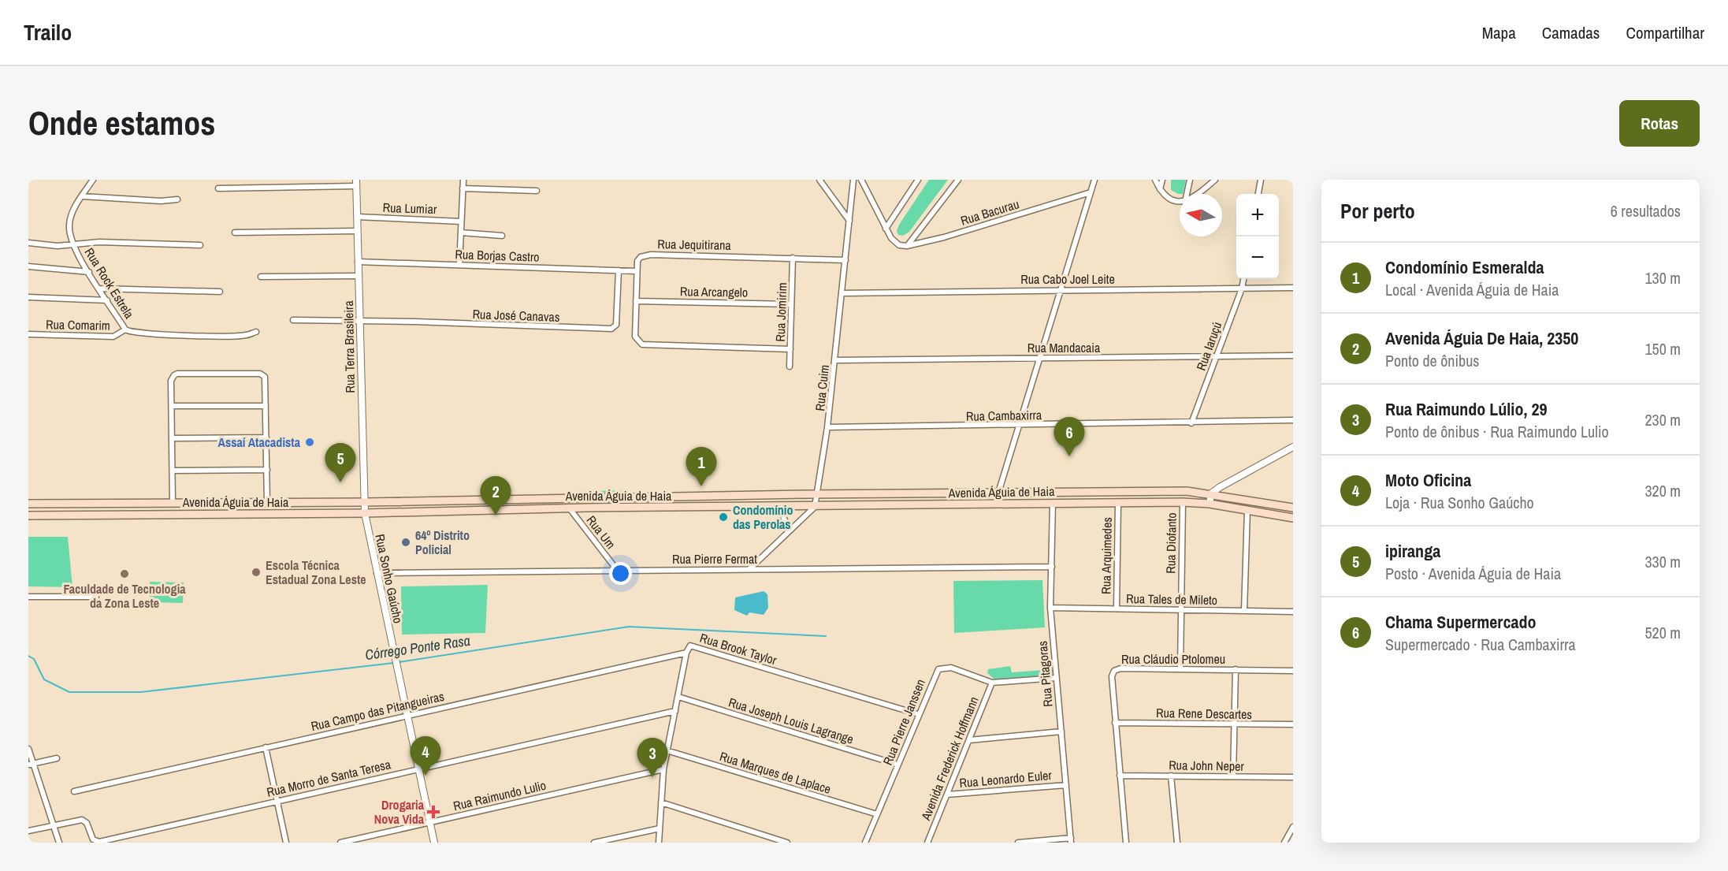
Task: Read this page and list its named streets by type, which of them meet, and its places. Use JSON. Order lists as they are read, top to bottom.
{
  "streets": {
    "main road": ["Avenida Águia de Haia"],
    "street": [
      "Rua Lumiar",
      "Rua Bacurau",
      "Rua Jequitirana",
      "Rua Borjas Castro",
      "Rua Cabo Joel Leite",
      "Rua Rock Estrela",
      "Rua Arcangelo",
      "Rua Jomirim",
      "Rua José Canavas",
      "Rua Comarim",
      "Rua Iaruçú",
      "Rua Terra Brasileira",
      "Rua Mandacaia",
      "Rua Cuim",
      "Rua Cambaxirra",
      "Rua Um",
      "Rua Diofanto",
      "Rua Arquimedes",
      "Rua Pierre Fermat",
      "Rua Sonho Gaúcho",
      "Rua Tales de Mileto",
      "Rua Brook Taylor",
      "Rua Cláudio Ptolomeu",
      "Rua Pitagoras",
      "Rua Campo das Pitangueiras",
      "Rua Rene Descartes",
      "Rua Joseph Louis Lagrange",
      "Rua Pierre Janssen",
      "Avenida Frederick Hoffmann",
      "Rua John Neper",
      "Rua Marques de Laplace",
      "Rua Morro de Santa Teresa",
      "Rua Leonardo Euler",
      "Rua Raimundo Lulio"
    ]
  },
  "crossings": [
    ["Rua Lumiar", "Rua Terra Brasileira"],
    ["Rua Jequitirana", "Rua Borjas Castro"],
    ["Rua Jequitirana", "Rua Jomirim"],
    ["Rua Jequitirana", "Rua Cuim"],
    ["Rua Borjas Castro", "Rua José Canavas"],
    ["Rua Borjas Castro", "Rua Terra Brasileira"],
    ["Rua Cabo Joel Leite", "Rua Iaruçú"],
    ["Rua Cabo Joel Leite", "Rua Cuim"],
    ["Rua Rock Estrela", "Rua Comarim"],
    ["Rua Arcangelo", "Rua Jomirim"],
    ["Rua José Canavas", "Rua Terra Brasileira"],
    ["Rua Iaruçú", "Rua Mandacaia"],
    ["Rua Iaruçú", "Rua Cambaxirra"],
    ["Rua Terra Brasileira", "Avenida Águia de Haia"],
    ["Rua Terra Brasileira", "Rua Sonho Gaúcho"],
    ["Rua Mandacaia", "Rua Cuim"],
    ["Rua Cuim", "Rua Cambaxirra"],
    ["Rua Cuim", "Avenida Águia de Haia"],
    ["Avenida Águia de Haia", "Rua Um"],
    ["Avenida Águia de Haia", "Rua Diofanto"],
    ["Avenida Águia de Haia", "Rua Arquimedes"],
    ["Avenida Águia de Haia", "Rua Sonho Gaúcho"],
    ["Avenida Águia de Haia", "Rua Pitagoras"],
    ["Rua Um", "Rua Pierre Fermat"],
    ["Rua Diofanto", "Rua Tales de Mileto"],
    ["Rua Diofanto", "Rua Cláudio Ptolomeu"],
    ["Rua Arquimedes", "Rua Tales de Mileto"],
    ["Rua Pierre Fermat", "Rua Sonho Gaúcho"],
    ["Rua Pierre Fermat", "Rua Pitagoras"],
    ["Rua Sonho Gaúcho", "Rua Campo das Pitangueiras"],
    ["Rua Sonho Gaúcho", "Rua Morro de Santa Teresa"],
    ["Rua Sonho Gaúcho", "Rua Raimundo Lulio"],
    ["Rua Tales de Mileto", "Rua Pitagoras"],
    ["Rua Brook Taylor", "Rua Campo das Pitangueiras"],
    ["Rua Brook Taylor", "Rua Joseph Louis Lagrange"],
    ["Rua Brook Taylor", "Rua Pierre Janssen"],
    ["Rua Brook Taylor", "Rua Marques de Laplace"],
    ["Rua Brook Taylor", "Rua Morro de Santa Teresa"],
    ["Rua Brook Taylor", "Rua Raimundo Lulio"],
    ["Rua Cláudio Ptolomeu", "Rua Rene Descartes"],
    ["Rua Cláudio Ptolomeu", "Rua John Neper"],
    ["Rua Pitagoras", "Rua Pierre Janssen"],
    ["Rua Pitagoras", "Rua Leonardo Euler"],
    ["Rua Joseph Louis Lagrange", "Rua Pierre Janssen"],
    ["Rua Pierre Janssen", "Avenida Frederick Hoffmann"],
    ["Rua Pierre Janssen", "Rua Marques de Laplace"],
    ["Avenida Frederick Hoffmann", "Rua Leonardo Euler"]
  ],
  "water": ["Córrego Ponte Rasa"],
  "places": {
    "other": [
      "Assaí Atacadista",
      "Condomínio das Perolas",
      "64º Distrito Policial",
      "Escola Técnica Estadual Zona Leste",
      "Faculdade de Tecnologia da Zona Leste"
    ],
    "health": ["Drogaria Nova Vida"]
  },
  "north": "left",
  "page": {
    "header": "Trailo",
    "nav": ["Mapa", "Camadas", "Compartilhar"],
    "buttons": "Rotas",
    "title": "Onde estamos",
    "heading": ["Por perto", "6 resultados"],
    "map_buttons": ["+", "−"],
    "list": [
      {
        "mark": "1",
        "name": "Condomínio Esmeralda",
        "note": "Local · Avenida Águia de Haia",
        "value": "130 m"
      },
      {
        "mark": "2",
        "name": "Avenida Águia De Haia, 2350",
        "note": "Ponto de ônibus",
        "value": "150 m"
      },
      {
        "mark": "3",
        "name": "Rua Raimundo Lúlio, 29",
        "note": "Ponto de ônibus · Rua Raimundo Lulio",
        "value": "230 m"
      },
      {
        "mark": "4",
        "name": "Moto Oficina",
        "note": "Loja · Rua Sonho Gaúcho",
        "value": "320 m"
      },
      {
        "mark": "5",
        "name": "ipiranga",
        "note": "Posto · Avenida Águia de Haia",
        "value": "330 m"
      },
      {
        "mark": "6",
        "name": "Chama Supermercado",
        "note": "Supermercado · Rua Cambaxirra",
        "value": "520 m"
      }
    ],
    "pins": [
      "6",
      "5",
      "1",
      "2",
      "4",
      "3"
    ]
  }
}
